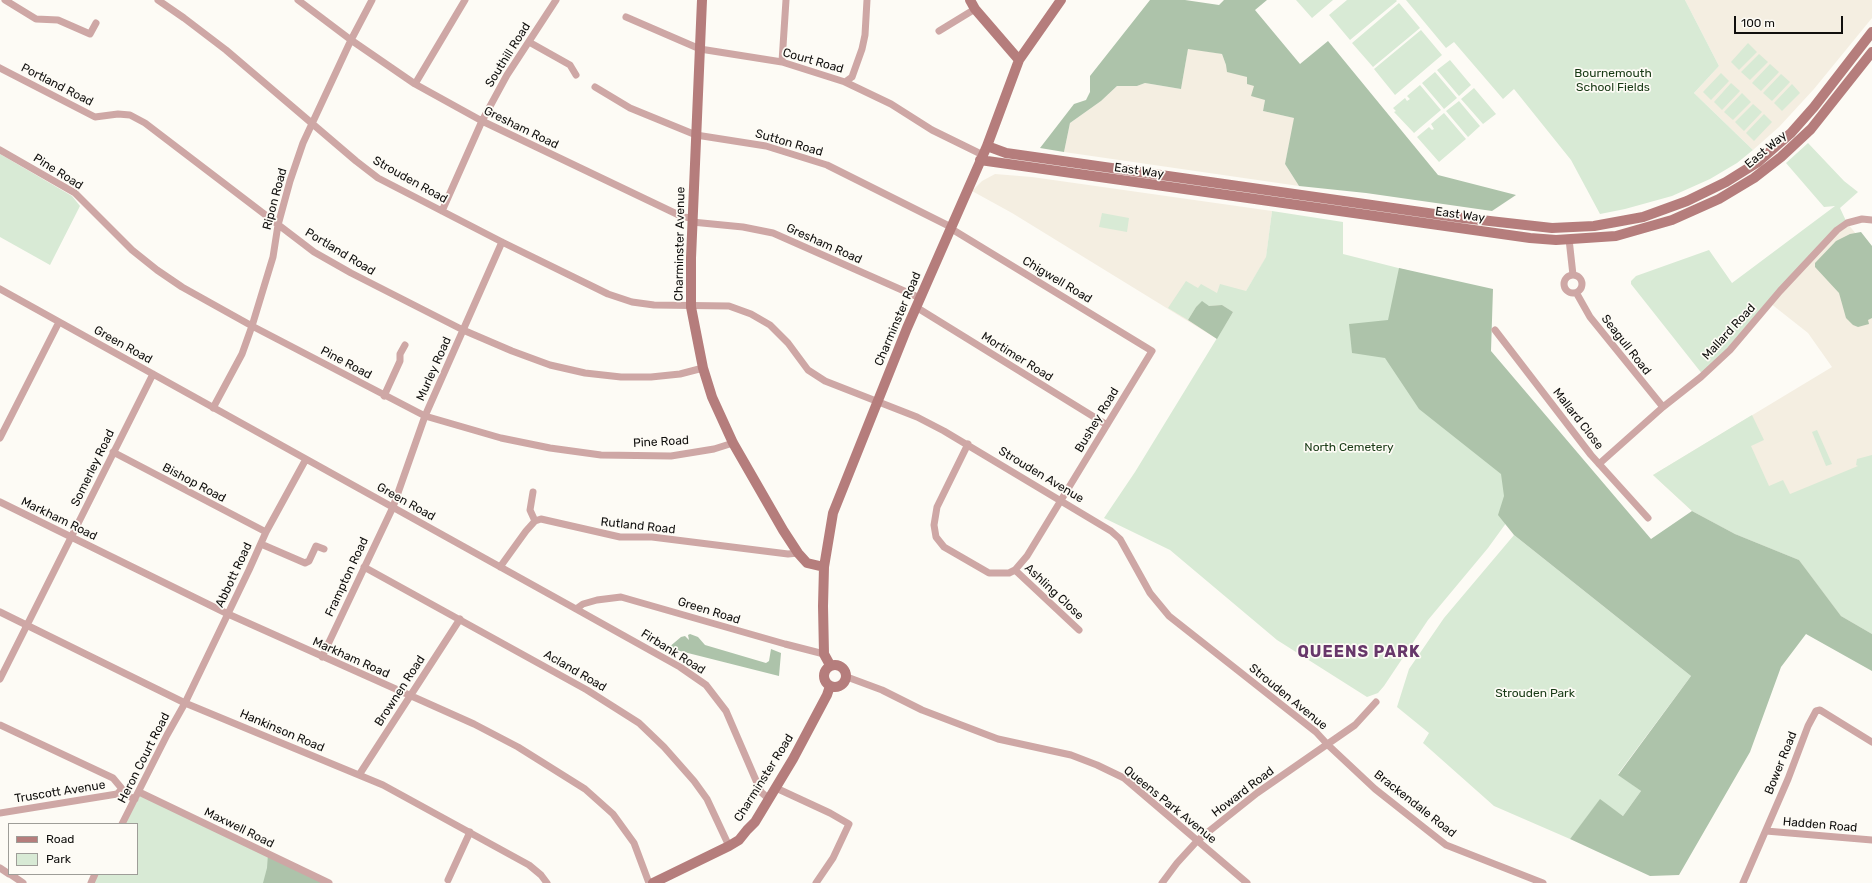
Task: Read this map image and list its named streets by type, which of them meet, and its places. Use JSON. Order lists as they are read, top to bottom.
{
  "streets": {
    "street": [
      "Southill Road",
      "Court Road",
      "Portland Road",
      "Gresham Road",
      "Sutton Road",
      "East Way",
      "Pine Road",
      "Strouden Road",
      "Ripon Road",
      "Charminster Avenue",
      "Chigwell Road",
      "Charminster Road",
      "Mallard Road",
      "Green Road",
      "Seagull Road",
      "Mortimer Road",
      "Murley Road",
      "Mallard Close",
      "Bushey Road",
      "Somerley Road",
      "Strouden Avenue",
      "Bishop Road",
      "Markham Road",
      "Rutland Road",
      "Abbott Road",
      "Frampton Road",
      "Ashling Close",
      "Firbank Road",
      "Acland Road",
      "Brownen Road",
      "Hankinson Road",
      "Heron Court Road",
      "Bower Road",
      "Truscott Avenue",
      "Howard Road",
      "Brackendale Road",
      "Queens Park Avenue",
      "Hadden Road",
      "Maxwell Road"
    ]
  },
  "crossings": [
    ["Southill Road", "Gresham Road"],
    ["Southill Road", "Strouden Road"],
    ["Court Road", "East Way"],
    ["Court Road", "Charminster Avenue"],
    ["Court Road", "Charminster Road"],
    ["Portland Road", "Ripon Road"],
    ["Portland Road", "Charminster Avenue"],
    ["Portland Road", "Murley Road"],
    ["Gresham Road", "Ripon Road"],
    ["Gresham Road", "Charminster Avenue"],
    ["Gresham Road", "Charminster Road"],
    ["Gresham Road", "Mortimer Road"],
    ["Sutton Road", "Charminster Avenue"],
    ["Sutton Road", "Chigwell Road"],
    ["Sutton Road", "Charminster Road"],
    ["East Way", "Charminster Road"],
    ["Pine Road", "Ripon Road"],
    ["Pine Road", "Charminster Avenue"],
    ["Pine Road", "Murley Road"],
    ["Strouden Road", "Ripon Road"],
    ["Strouden Road", "Charminster Avenue"],
    ["Strouden Road", "Murley Road"],
    ["Strouden Road", "Strouden Avenue"],
    ["Ripon Road", "Green Road"],
    ["Charminster Avenue", "Charminster Road"],
    ["Charminster Avenue", "Strouden Avenue"],
    ["Charminster Avenue", "Rutland Road"],
    ["Chigwell Road", "Charminster Road"],
    ["Chigwell Road", "Bushey Road"],
    ["Charminster Road", "Green Road"],
    ["Charminster Road", "Mortimer Road"],
    ["Charminster Road", "Strouden Avenue"],
    ["Charminster Road", "Firbank Road"],
    ["Charminster Road", "Acland Road"],
    ["Charminster Road", "Queens Park Avenue"],
    ["Mallard Road", "Seagull Road"],
    ["Mallard Road", "Mallard Close"],
    ["Green Road", "Murley Road"],
    ["Green Road", "Somerley Road"],
    ["Green Road", "Abbott Road"],
    ["Green Road", "Frampton Road"],
    ["Green Road", "Firbank Road"],
    ["Mortimer Road", "Bushey Road"],
    ["Murley Road", "Frampton Road"],
    ["Bushey Road", "Strouden Avenue"],
    ["Bushey Road", "Ashling Close"],
    ["Somerley Road", "Bishop Road"],
    ["Somerley Road", "Markham Road"],
    ["Somerley Road", "Hankinson Road"],
    ["Strouden Avenue", "Howard Road"],
    ["Strouden Avenue", "Brackendale Road"],
    ["Bishop Road", "Abbott Road"],
    ["Markham Road", "Abbott Road"],
    ["Markham Road", "Frampton Road"],
    ["Markham Road", "Brownen Road"],
    ["Abbott Road", "Hankinson Road"],
    ["Abbott Road", "Heron Court Road"],
    ["Frampton Road", "Acland Road"],
    ["Acland Road", "Brownen Road"],
    ["Brownen Road", "Hankinson Road"],
    ["Hankinson Road", "Heron Court Road"],
    ["Heron Court Road", "Maxwell Road"],
    ["Bower Road", "Hadden Road"],
    ["Howard Road", "Brackendale Road"],
    ["Howard Road", "Queens Park Avenue"]
  ],
  "districts": ["QUEENS PARK"],
  "parks": ["Bournemouth School Fields", "North Cemetery", "Strouden Park"],
  "legend": ["Road", "Park"],
  "scale_bar": "100 m"
}
